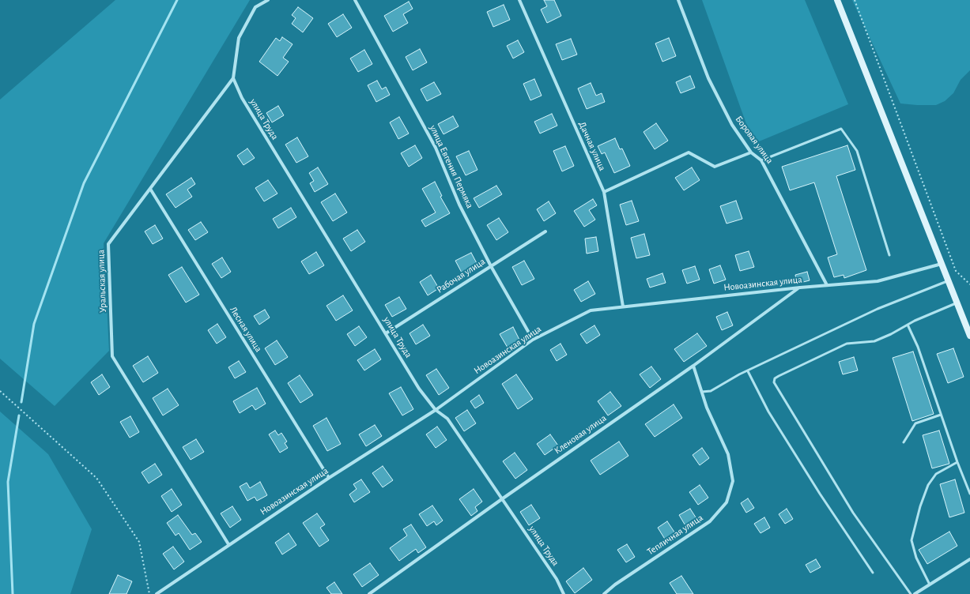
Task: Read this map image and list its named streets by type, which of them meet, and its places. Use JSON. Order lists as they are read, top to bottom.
{
  "streets": {
    "street": [
      "улица Труда",
      "Боровая улица",
      "Дачная улица",
      "улица Евгения Пермяка",
      "Рабочая улица",
      "Уральская улица",
      "Новоазинская улица",
      "Лесная улица",
      "Кленовая улица",
      "Тепличная улица"
    ]
  },
  "crossings": [
    ["улица Труда", "Рабочая улица"],
    ["улица Труда", "Уральская улица"],
    ["улица Труда", "Новоазинская улица"],
    ["улица Труда", "Кленовая улица"],
    ["Боровая улица", "Новоазинская улица"],
    ["Дачная улица", "Новоазинская улица"],
    ["улица Евгения Пермяка", "Рабочая улица"],
    ["улица Евгения Пермяка", "Новоазинская улица"],
    ["Уральская улица", "Новоазинская улица"],
    ["Уральская улица", "Лесная улица"],
    ["Новоазинская улица", "Лесная улица"],
    ["Новоазинская улица", "Кленовая улица"],
    ["Кленовая улица", "Тепличная улица"]
  ]
}
